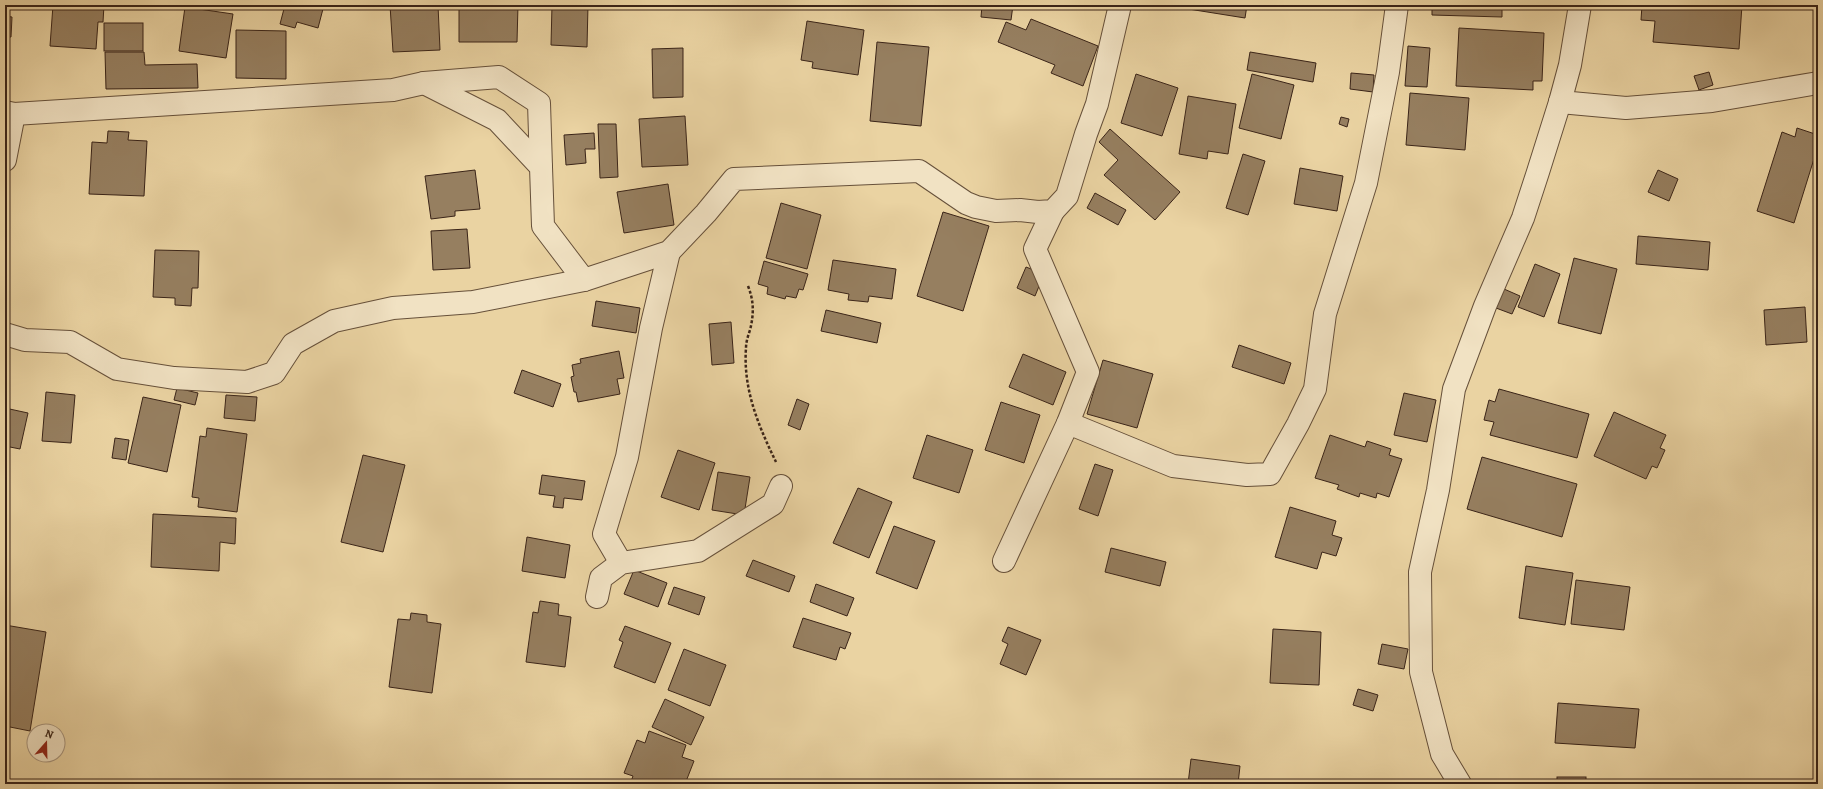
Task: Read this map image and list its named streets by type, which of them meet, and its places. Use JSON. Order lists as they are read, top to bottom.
{
  "north": "top"
}
